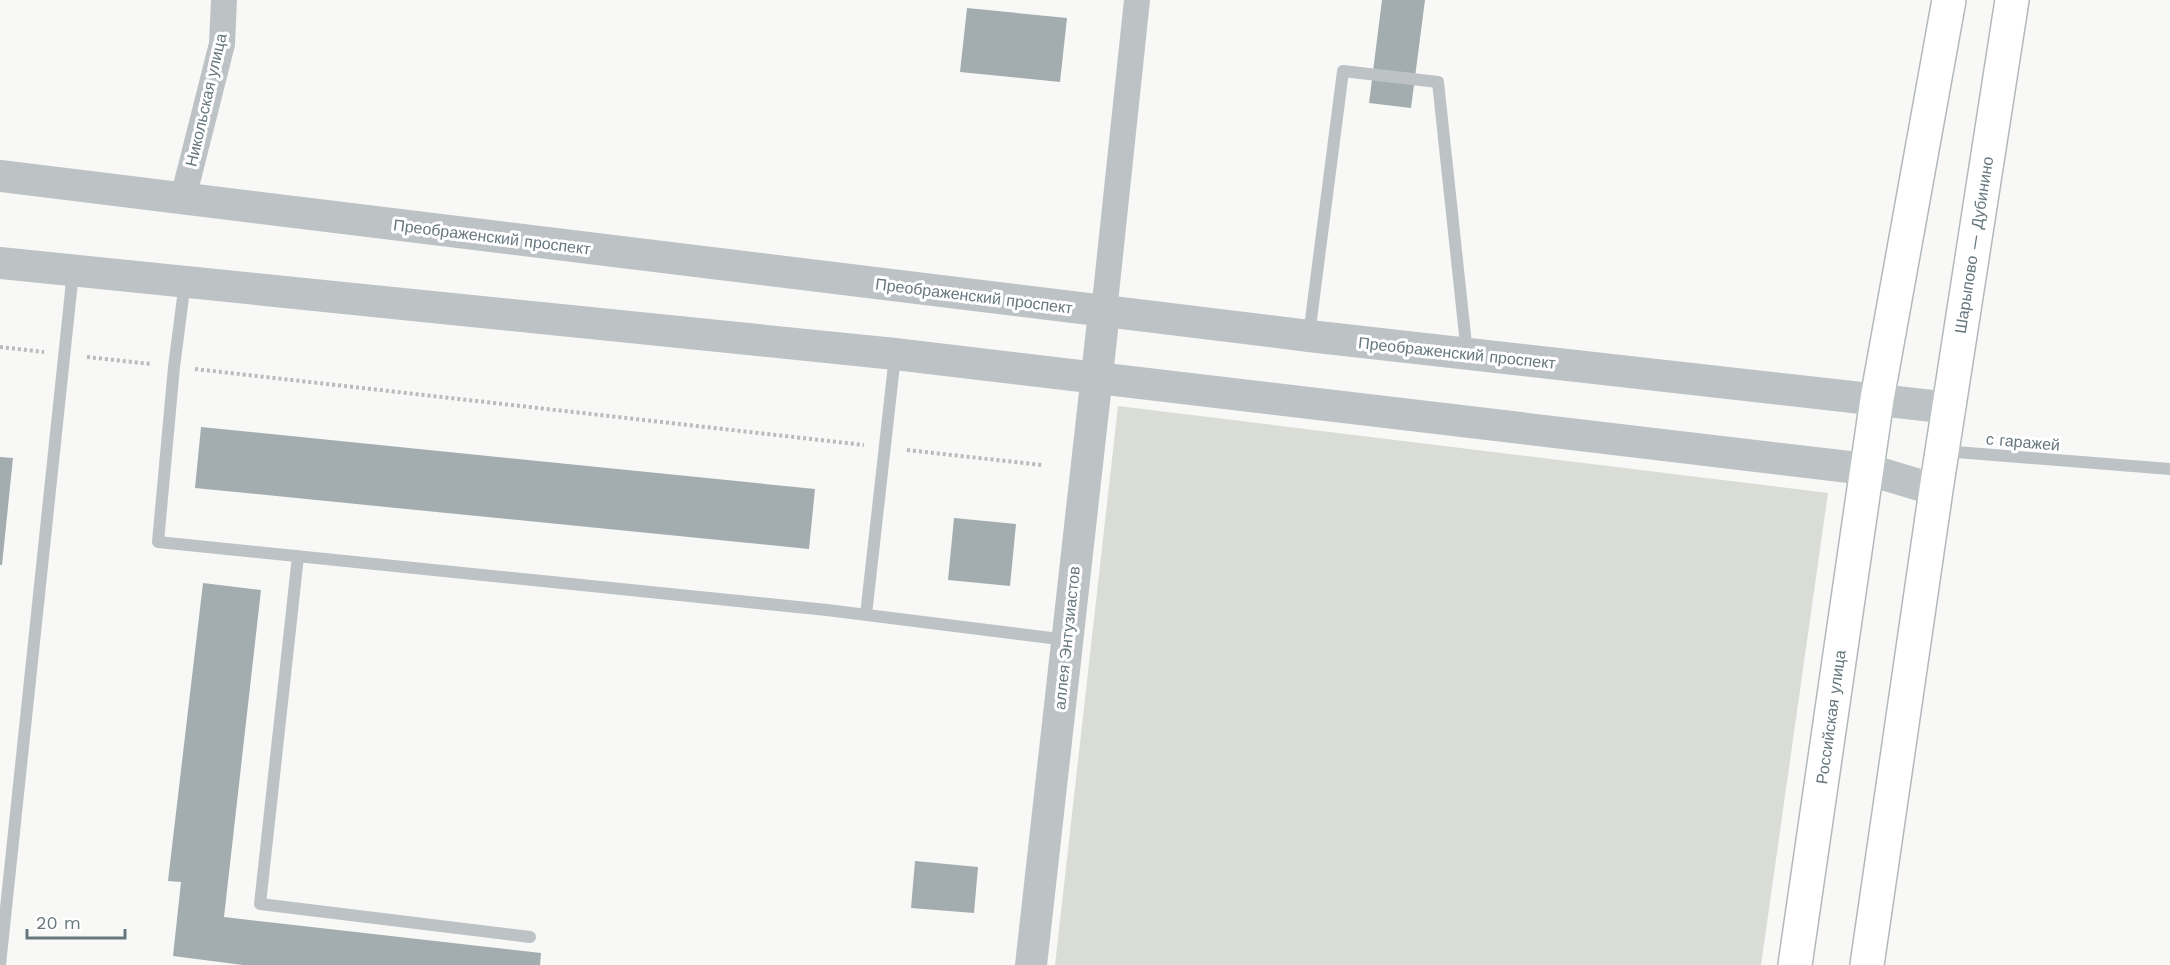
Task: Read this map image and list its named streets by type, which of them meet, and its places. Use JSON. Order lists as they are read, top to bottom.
{
  "streets": {
    "main road": ["Шарыпово — Дубинино", "Российская улица"],
    "street": ["Никольская улица", "Преображенский проспект", "аллея Энтузиастов"],
    "lane": ["с гаражей"]
  },
  "crossings": [
    ["Никольская улица", "Преображенский проспект"],
    ["Преображенский проспект", "Шарыпово — Дубинино"],
    ["Преображенский проспект", "аллея Энтузиастов"],
    ["Шарыпово — Дубинино", "с гаражей"]
  ],
  "scale_bar": "20 m"
}
